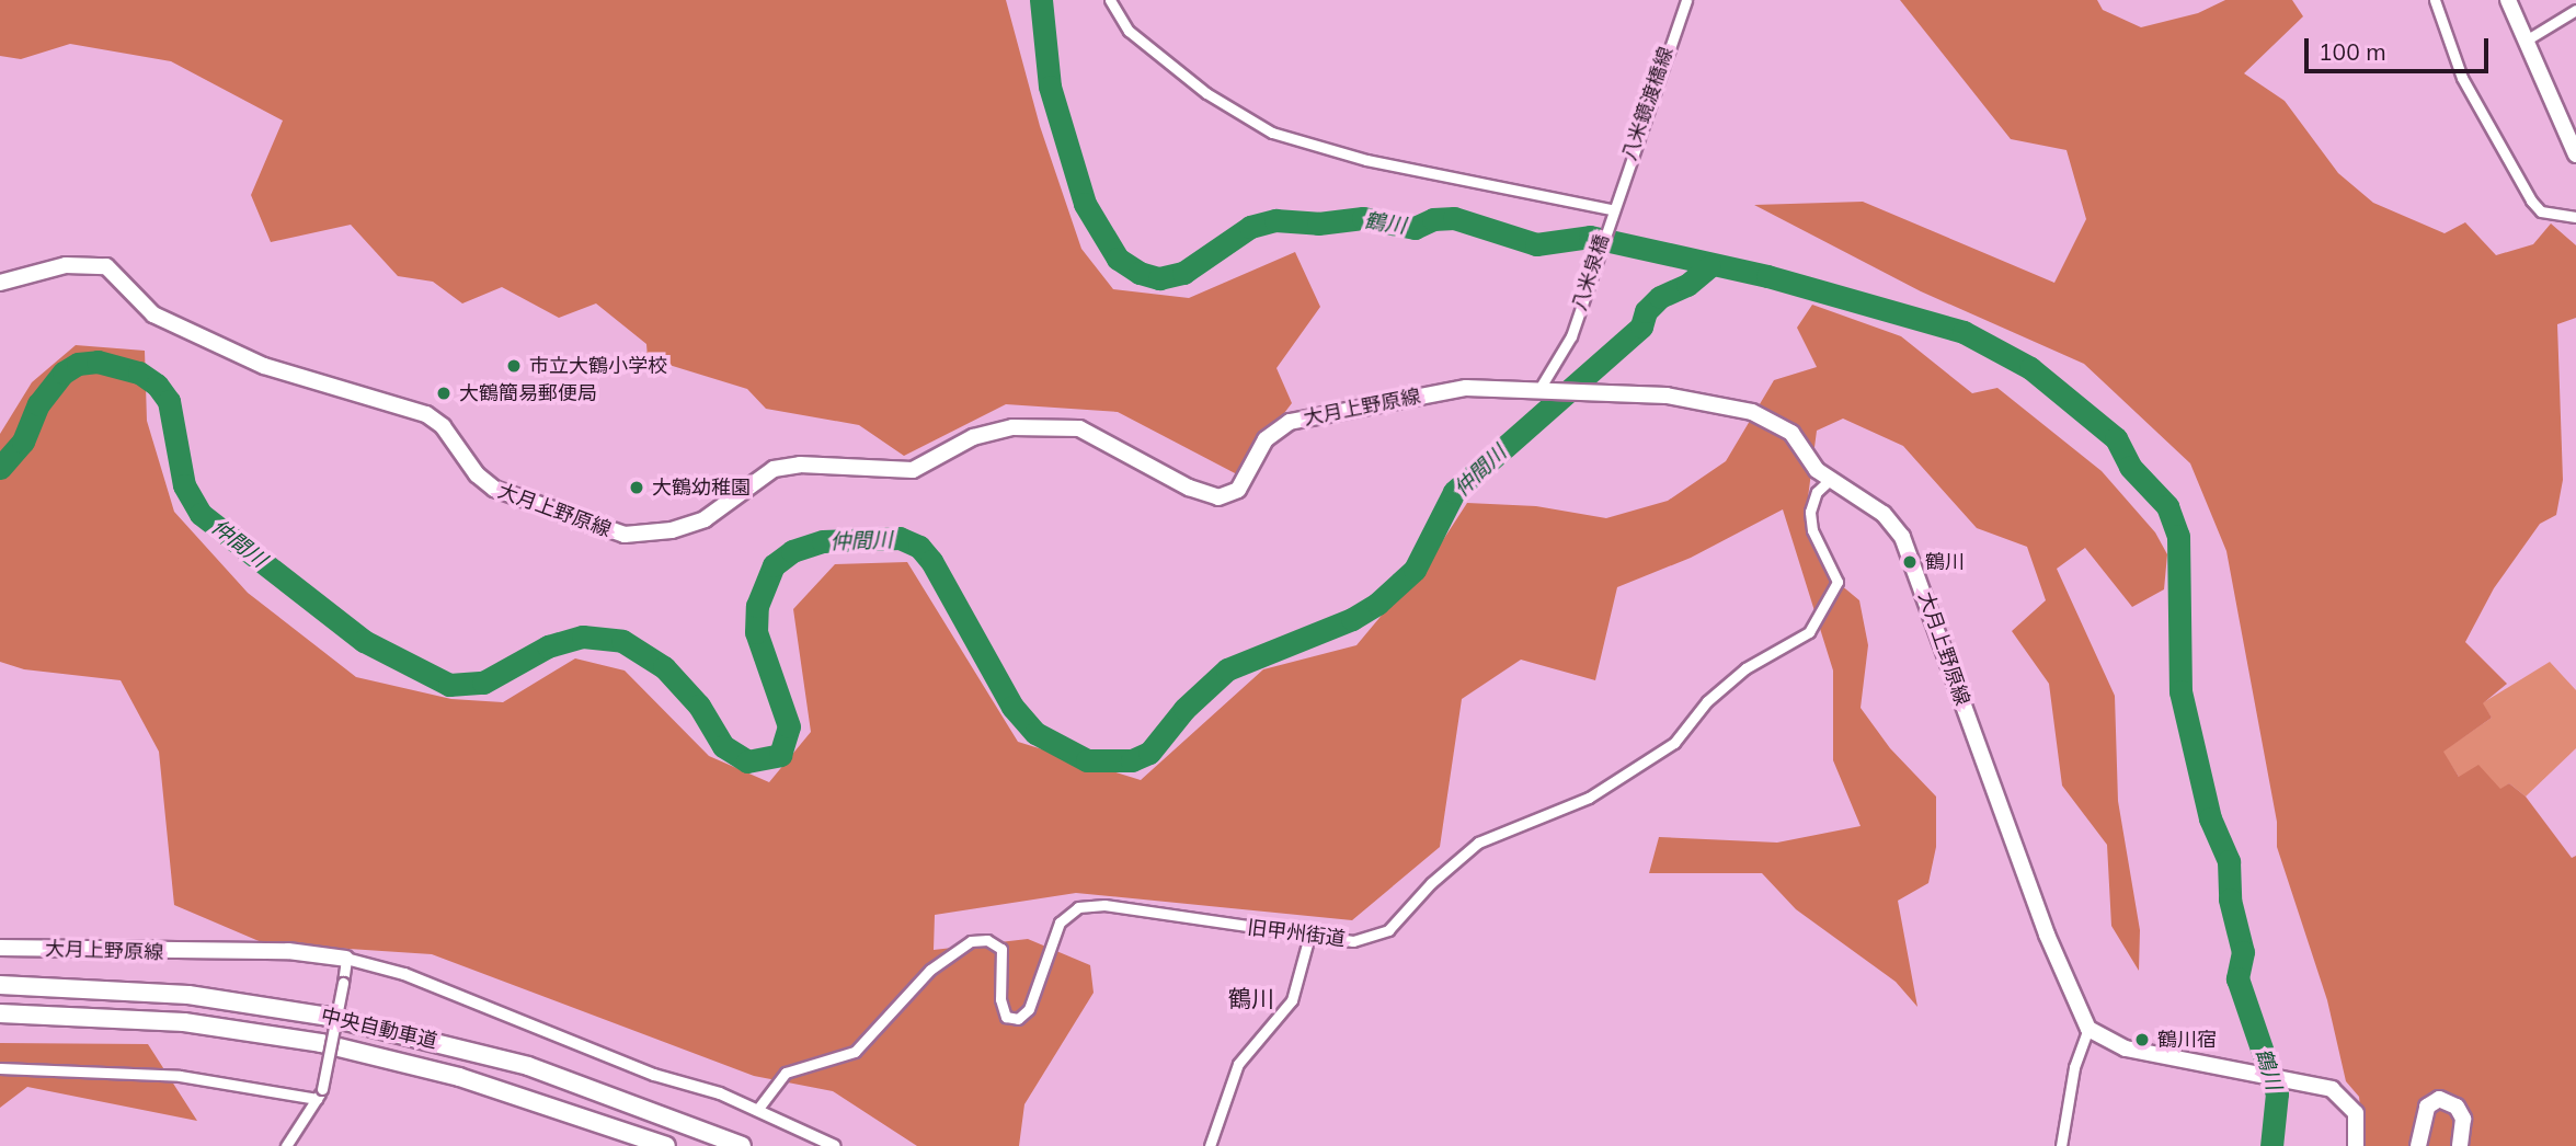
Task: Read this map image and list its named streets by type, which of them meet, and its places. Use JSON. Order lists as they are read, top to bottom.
{
  "streets": {
    "highway": ["中央自動車道"],
    "main road": ["大月上野原線"],
    "street": ["八米鏡渡橋線", "八米泉橋", "旧甲州街道"]
  },
  "crossings": [
    ["八米鏡渡橋線", "八米泉橋"],
    ["八米泉橋", "大月上野原線"],
    ["大月上野原線", "旧甲州街道"]
  ],
  "districts": ["鶴川"],
  "water": ["鶴川", "仲間川"],
  "places": [
    "市立大鶴小学校",
    "大鶴簡易郵便局",
    "大鶴幼稚園",
    "鶴川",
    "鶴川宿"
  ],
  "scale_bar": "100 m"
}
